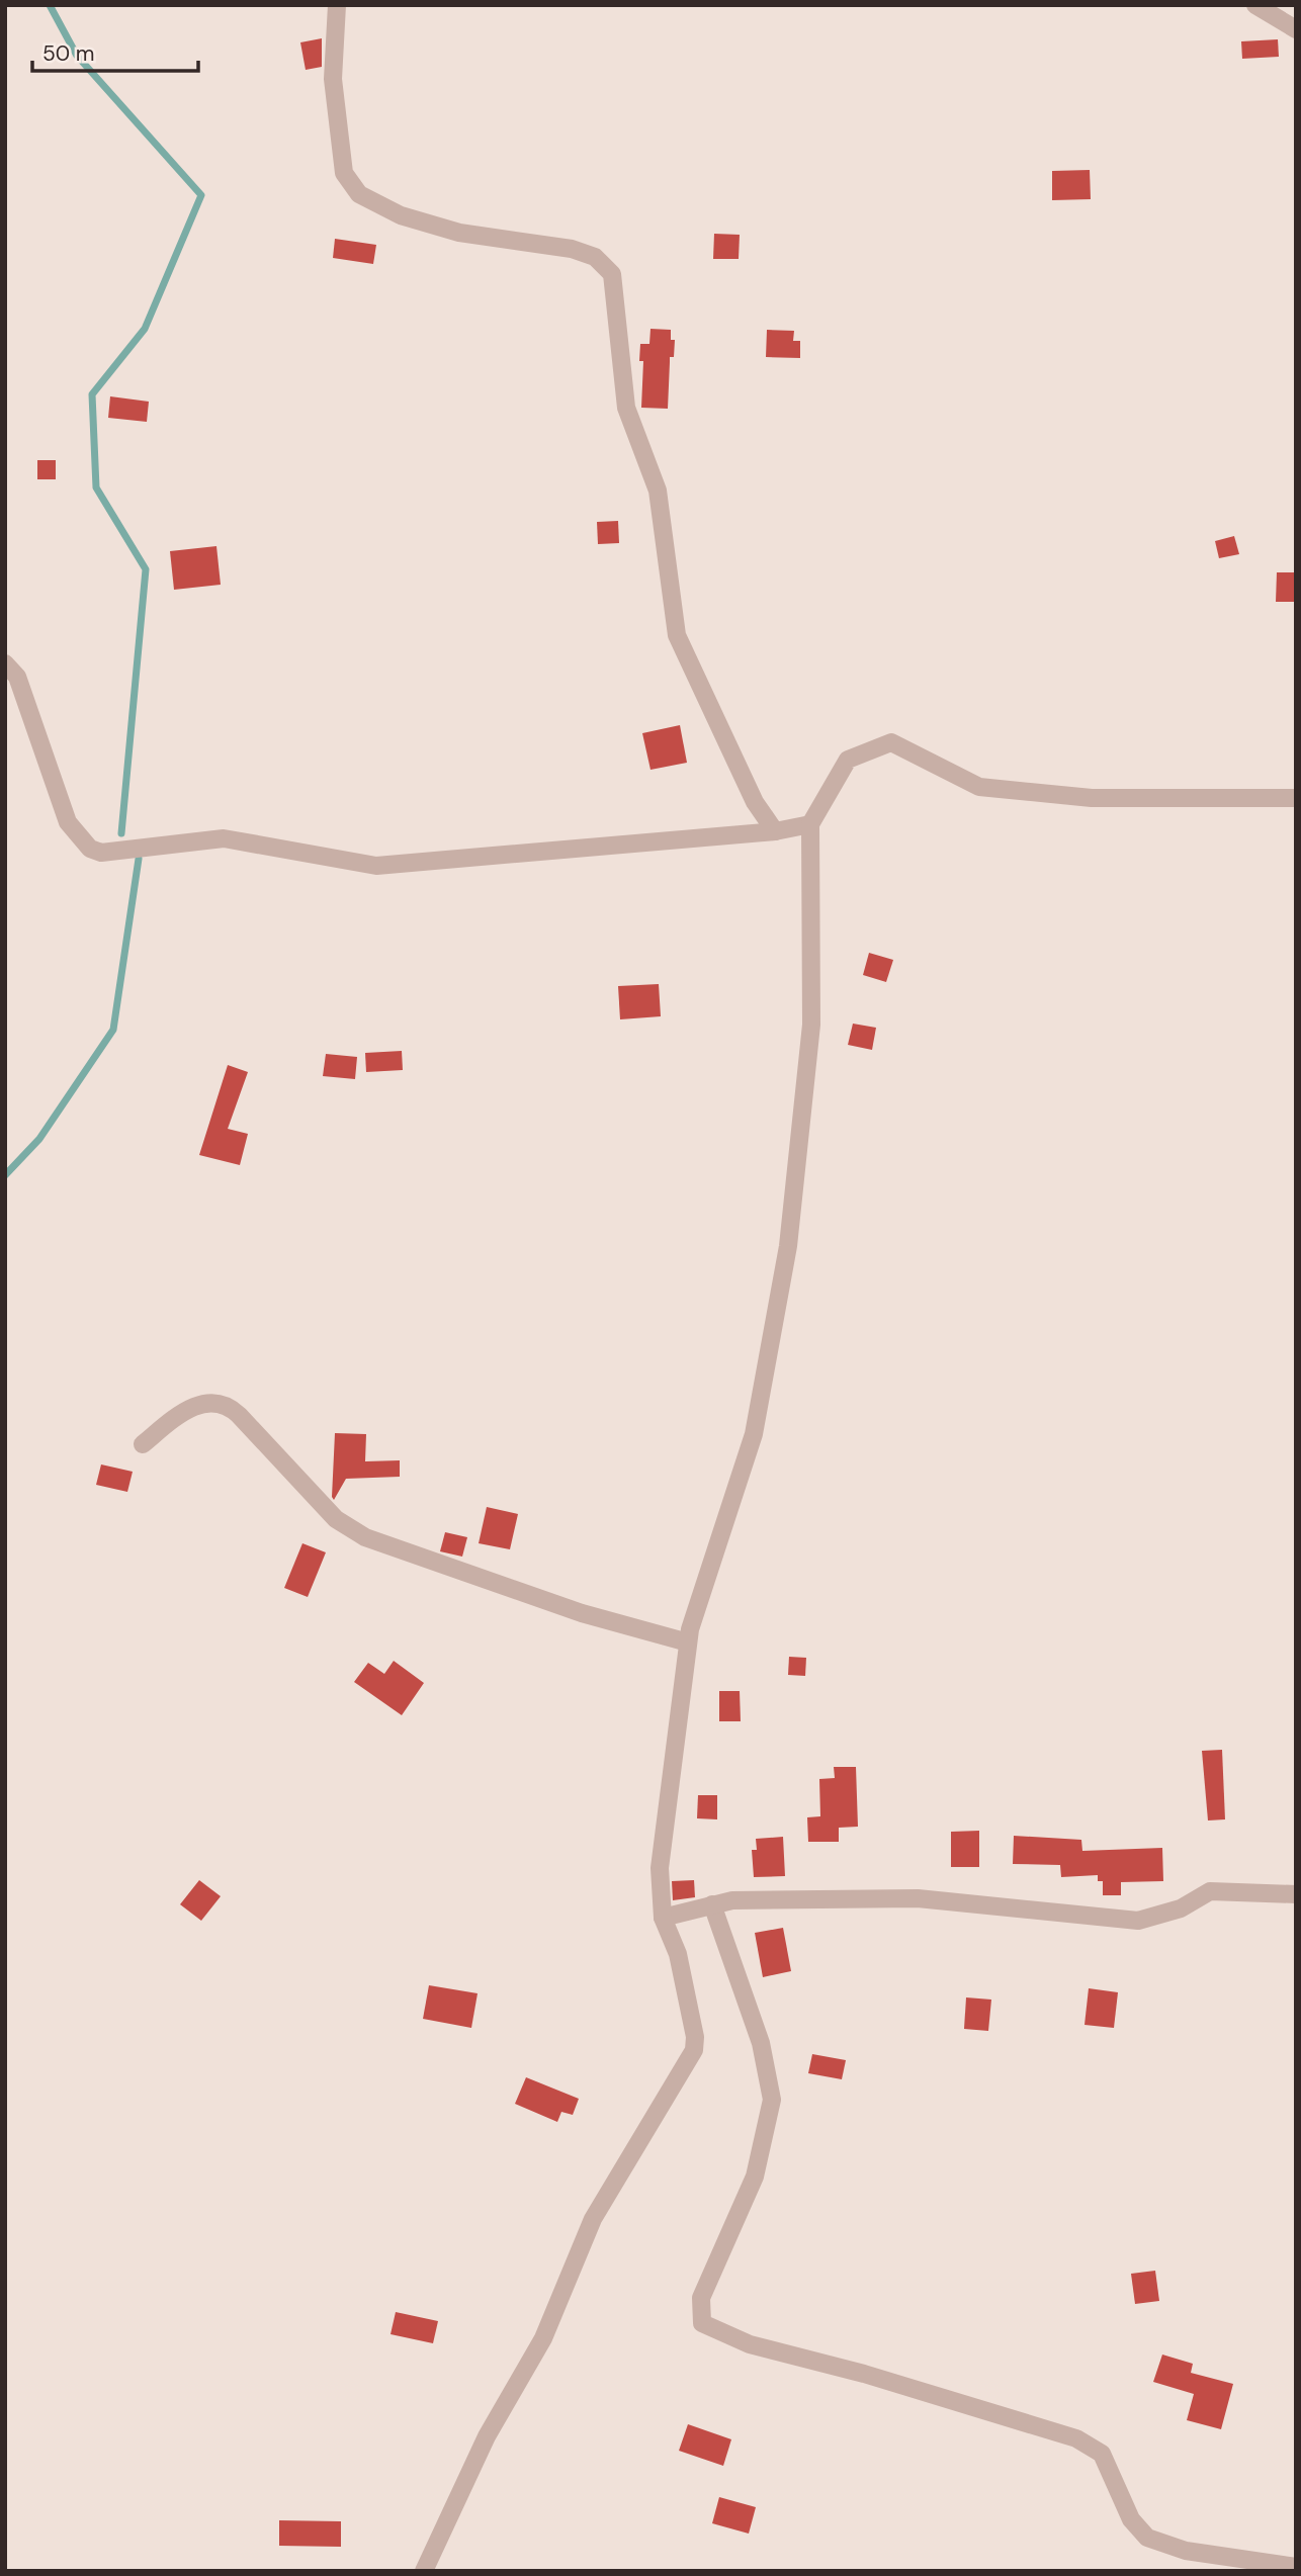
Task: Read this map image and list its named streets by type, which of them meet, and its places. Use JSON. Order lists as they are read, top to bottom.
{
  "scale_bar": "50 m"
}
